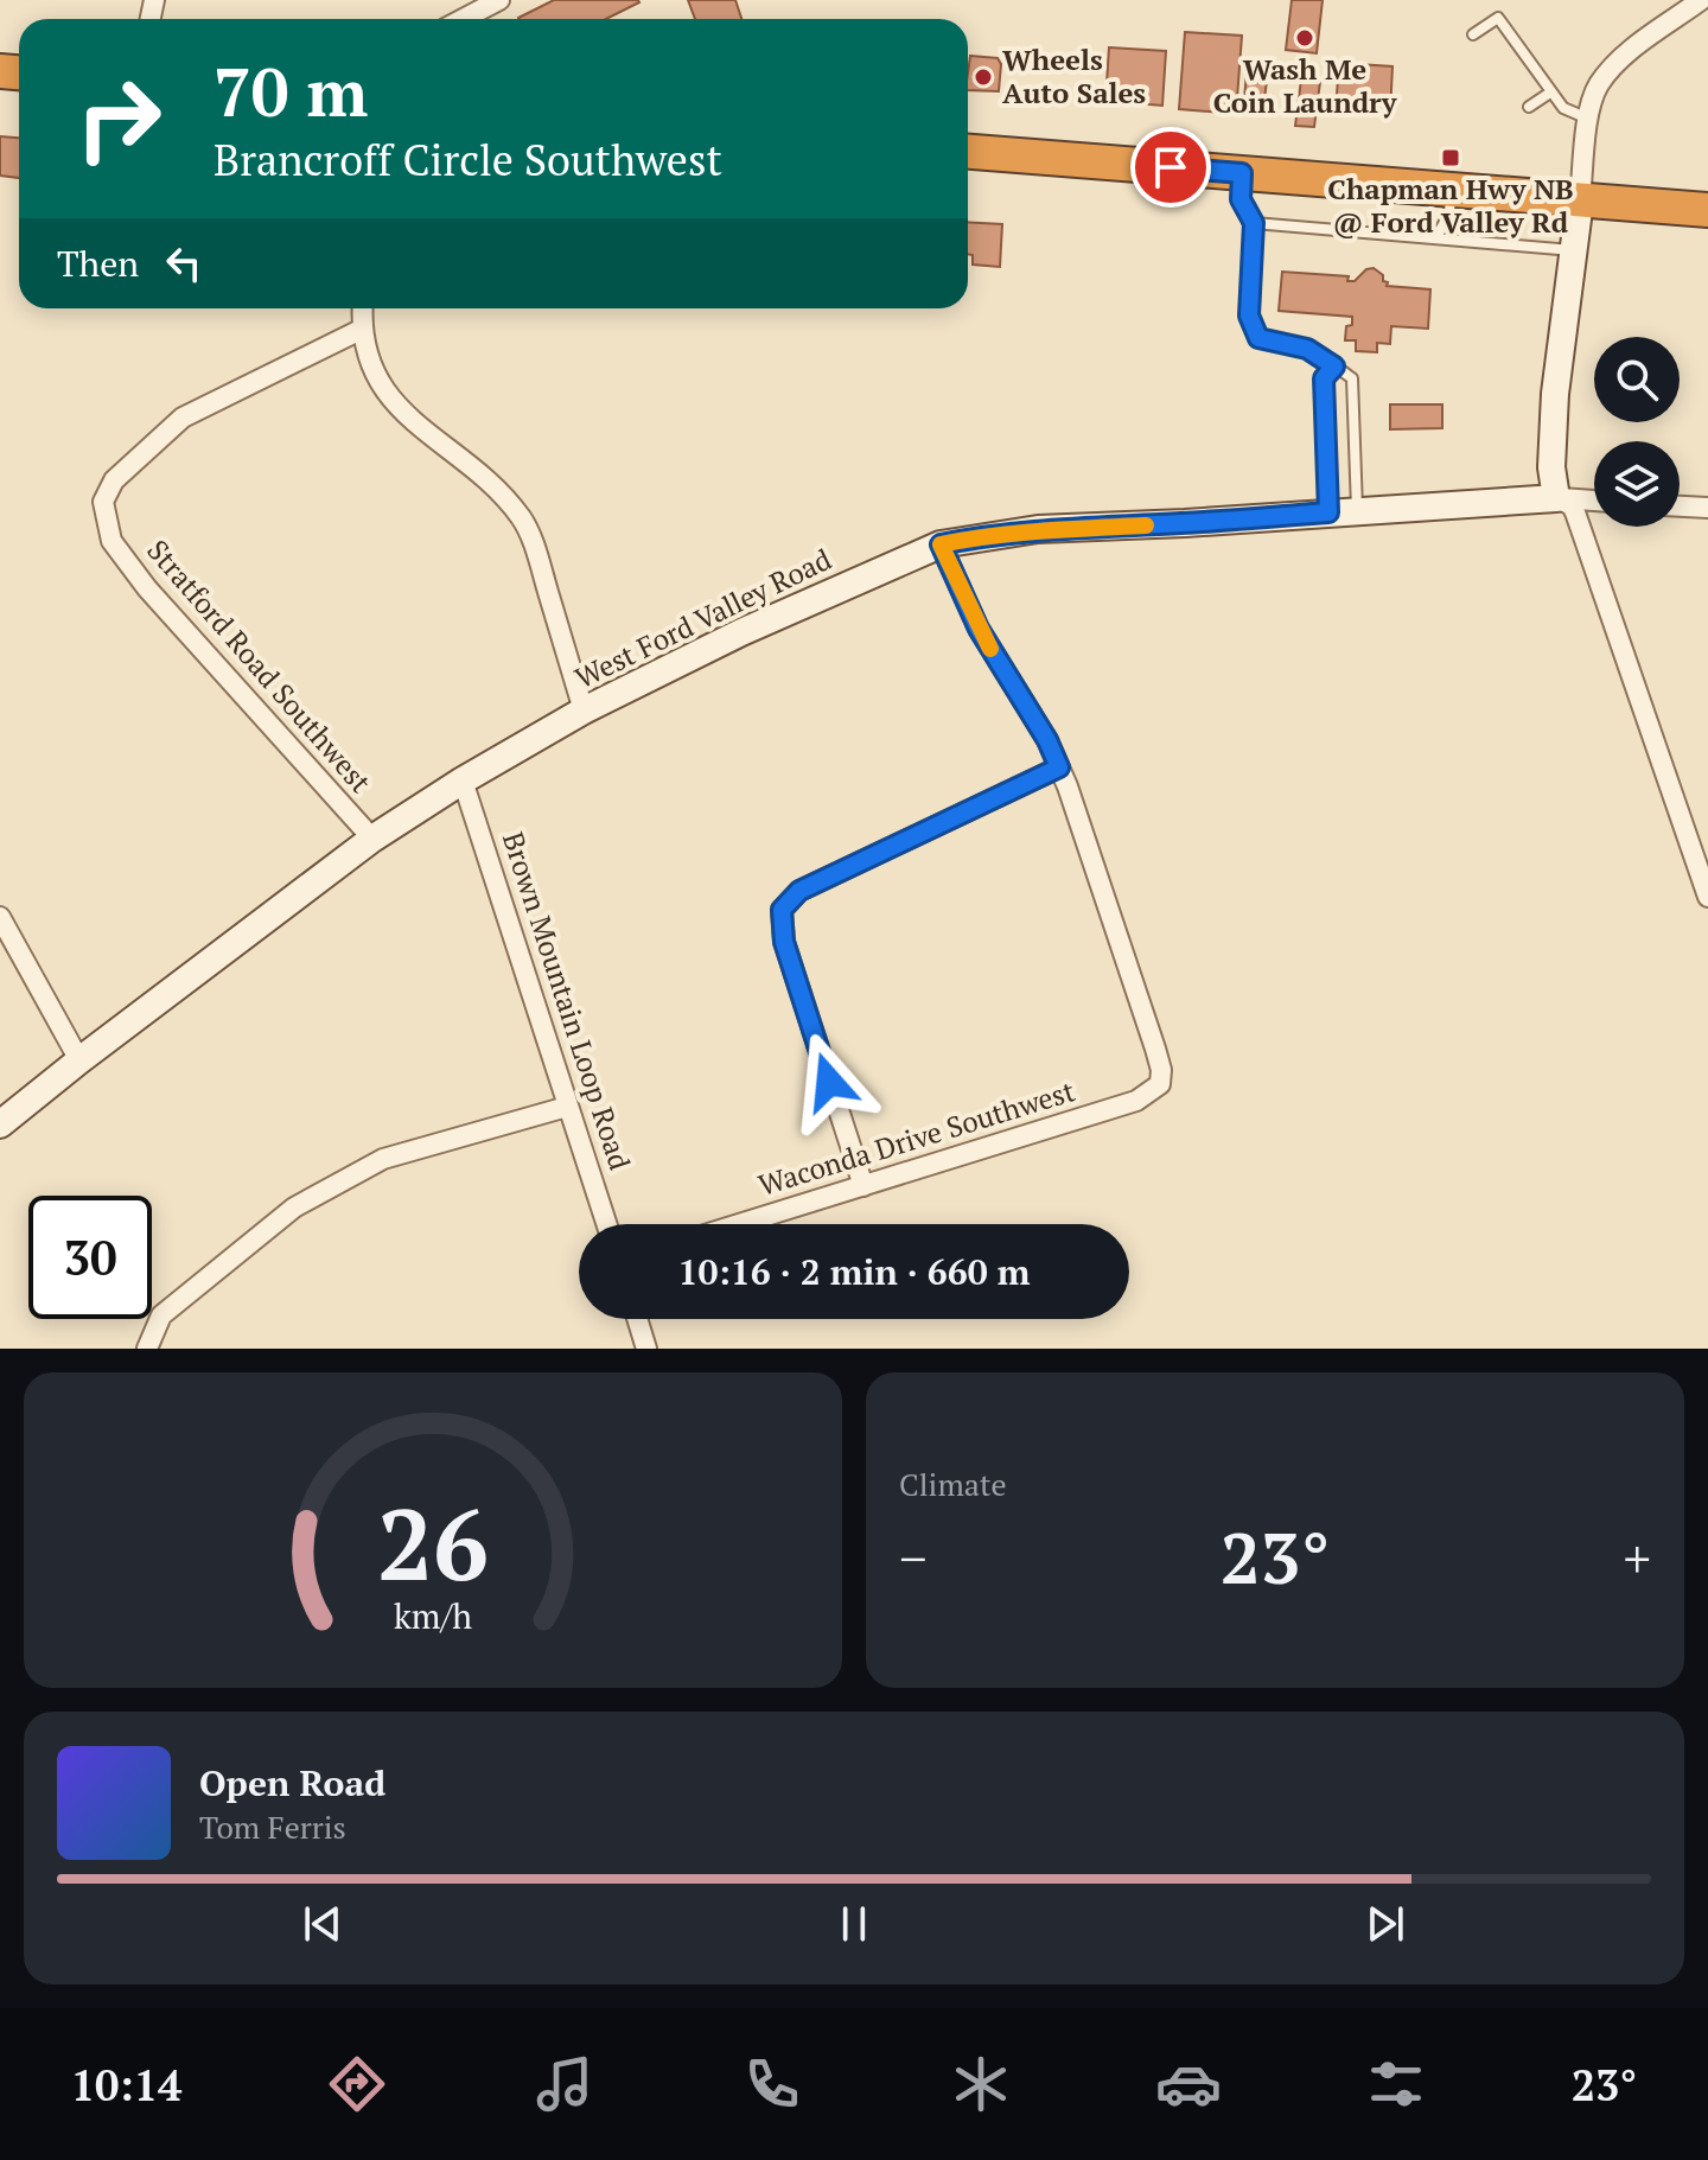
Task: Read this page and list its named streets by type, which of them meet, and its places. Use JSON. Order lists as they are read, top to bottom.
{
  "streets": {
    "street": [
      "West Ford Valley Road",
      "Stratford Road Southwest",
      "Brown Mountain Loop Road",
      "Waconda Drive Southwest"
    ]
  },
  "crossings": [
    ["West Ford Valley Road", "Stratford Road Southwest"],
    ["West Ford Valley Road", "Brown Mountain Loop Road"]
  ],
  "places": {
    "other": ["Wash Me Coin Laundry", "Wheels Auto Sales"],
    "transit": ["Chapman Hwy NB @ Ford Valley Rd"]
  },
  "page": {
    "turn": ["70 m", "Brancroff Circle Southwest"],
    "then": "Then",
    "limit": "30",
    "trip": "10:16 · 2 min · 660 m",
    "tile": "Climate",
    "heat": ["−", "23°", "+"],
    "song": ["Open Road", "Tom Ferris"],
    "tabs": ["10:14", "23°"],
    "gauge": ["26", "km/h"]
  }
}
